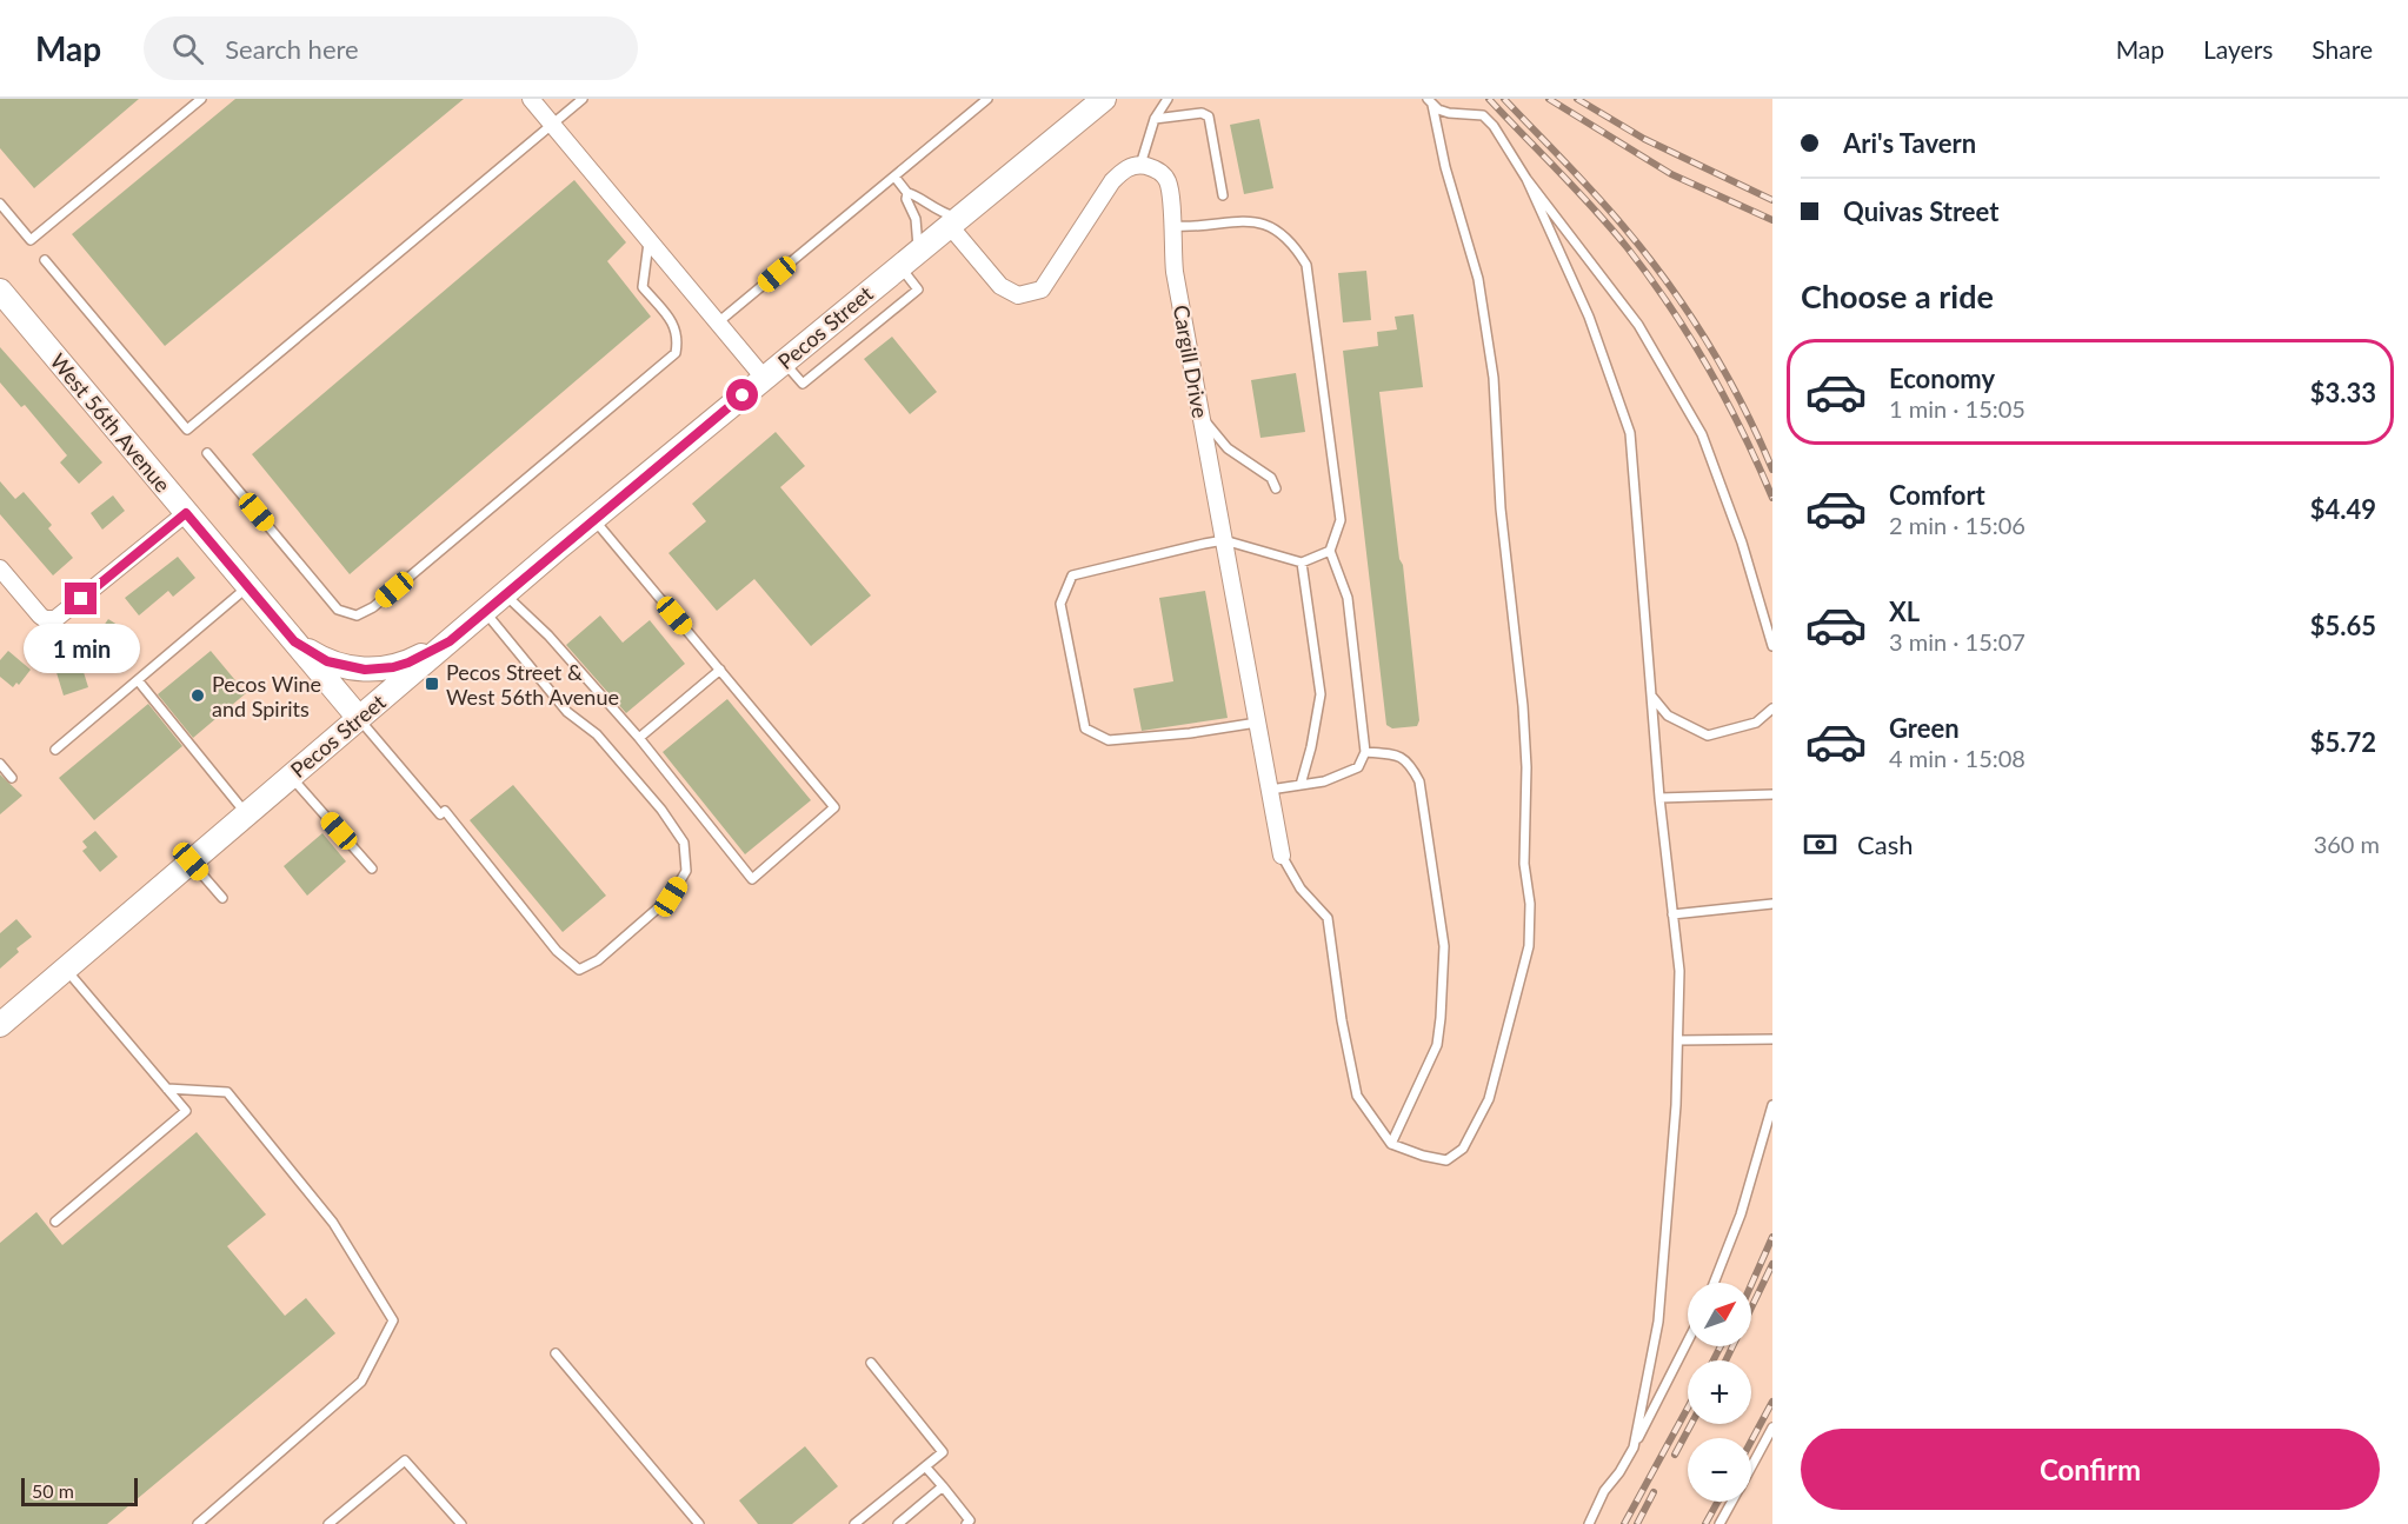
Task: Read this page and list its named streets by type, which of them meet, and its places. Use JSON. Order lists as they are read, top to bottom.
{
  "streets": {
    "main road": ["Pecos Street", "West 56th Avenue"],
    "street": ["Cargill Drive"]
  },
  "crossings": [
    ["Pecos Street", "West 56th Avenue"]
  ],
  "places": {
    "transit": ["Pecos Street & West 56th Avenue"],
    "other": ["Pecos Wine and Spirits"]
  },
  "scale_bar": "50 m",
  "north": "top right",
  "page": {
    "header": "Map",
    "search": "Search here",
    "nav": ["Map", "Layers", "Share"],
    "banner": ["Ari's Tavern", "Quivas Street"],
    "heading": "Choose a ride",
    "list": [
      {
        "name": "Economy",
        "note": "1 min · 15:05",
        "value": "$3.33"
      },
      {
        "name": "Comfort",
        "note": "2 min · 15:06",
        "value": "$4.49"
      },
      {
        "name": "XL",
        "note": "3 min · 15:07",
        "value": "$5.65"
      },
      {
        "name": "Green",
        "note": "4 min · 15:08",
        "value": "$5.72"
      }
    ],
    "bubble": "1 min",
    "pay": ["Cash", "360 m"],
    "map_buttons": ["+", "−"],
    "buttons": "Confirm",
    "scale": "50 m"
  }
}
